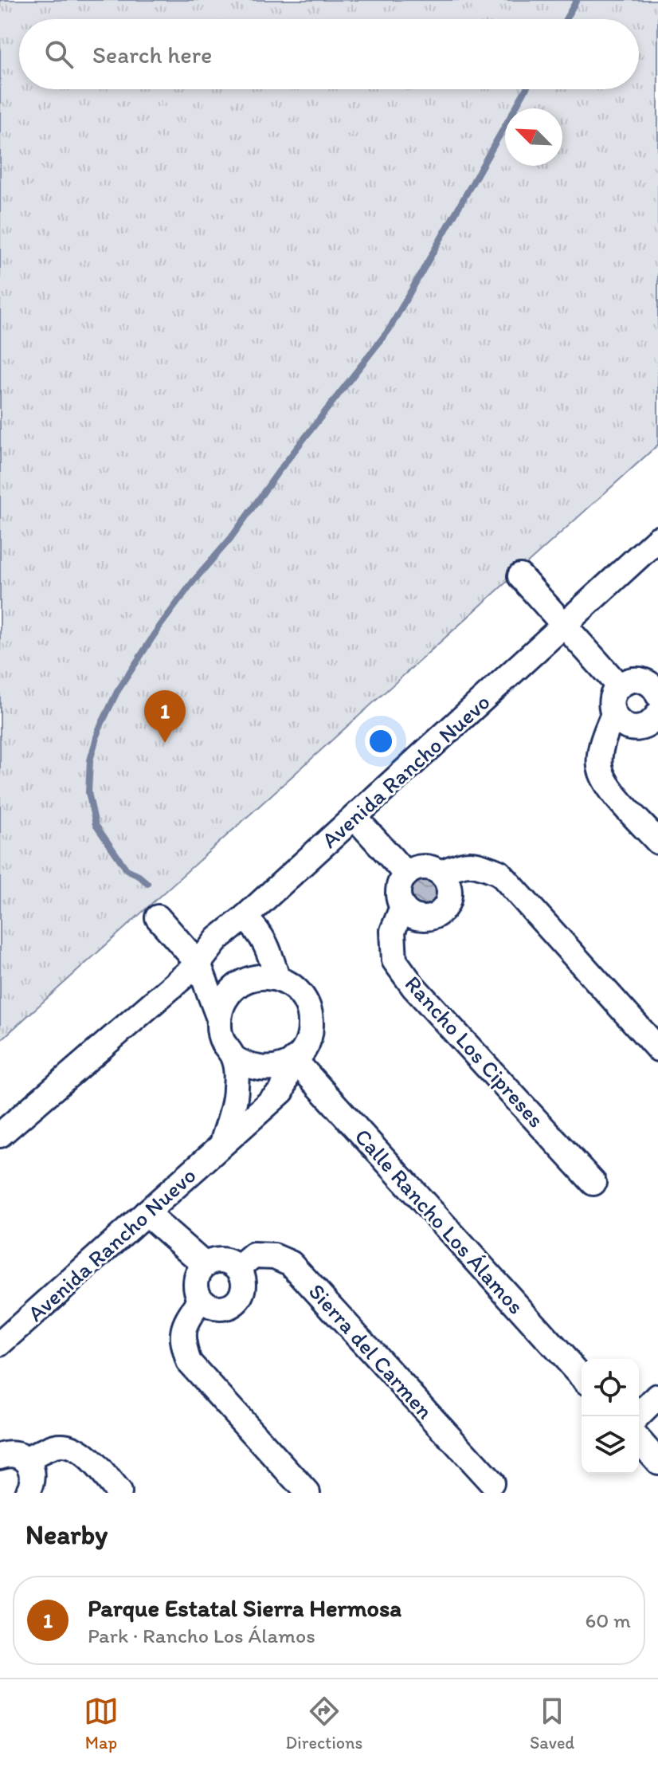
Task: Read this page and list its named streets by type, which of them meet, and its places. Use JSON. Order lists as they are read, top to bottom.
{
  "streets": {
    "street": [
      "Avenida Rancho Nuevo",
      "Rancho Los Cipreses",
      "Calle Rancho Los Álamos",
      "Sierra del Carmen"
    ]
  },
  "crossings": [
    ["Avenida Rancho Nuevo", "Calle Rancho Los Álamos"]
  ],
  "north": "top left",
  "page": {
    "search": "Search here",
    "pins": "1",
    "heading": "Nearby",
    "list": [
      {
        "mark": "1",
        "name": "Parque Estatal Sierra Hermosa",
        "note": "Park · Rancho Los Álamos",
        "value": "60 m"
      }
    ],
    "nav": ["Map", "Directions", "Saved"]
  }
}
